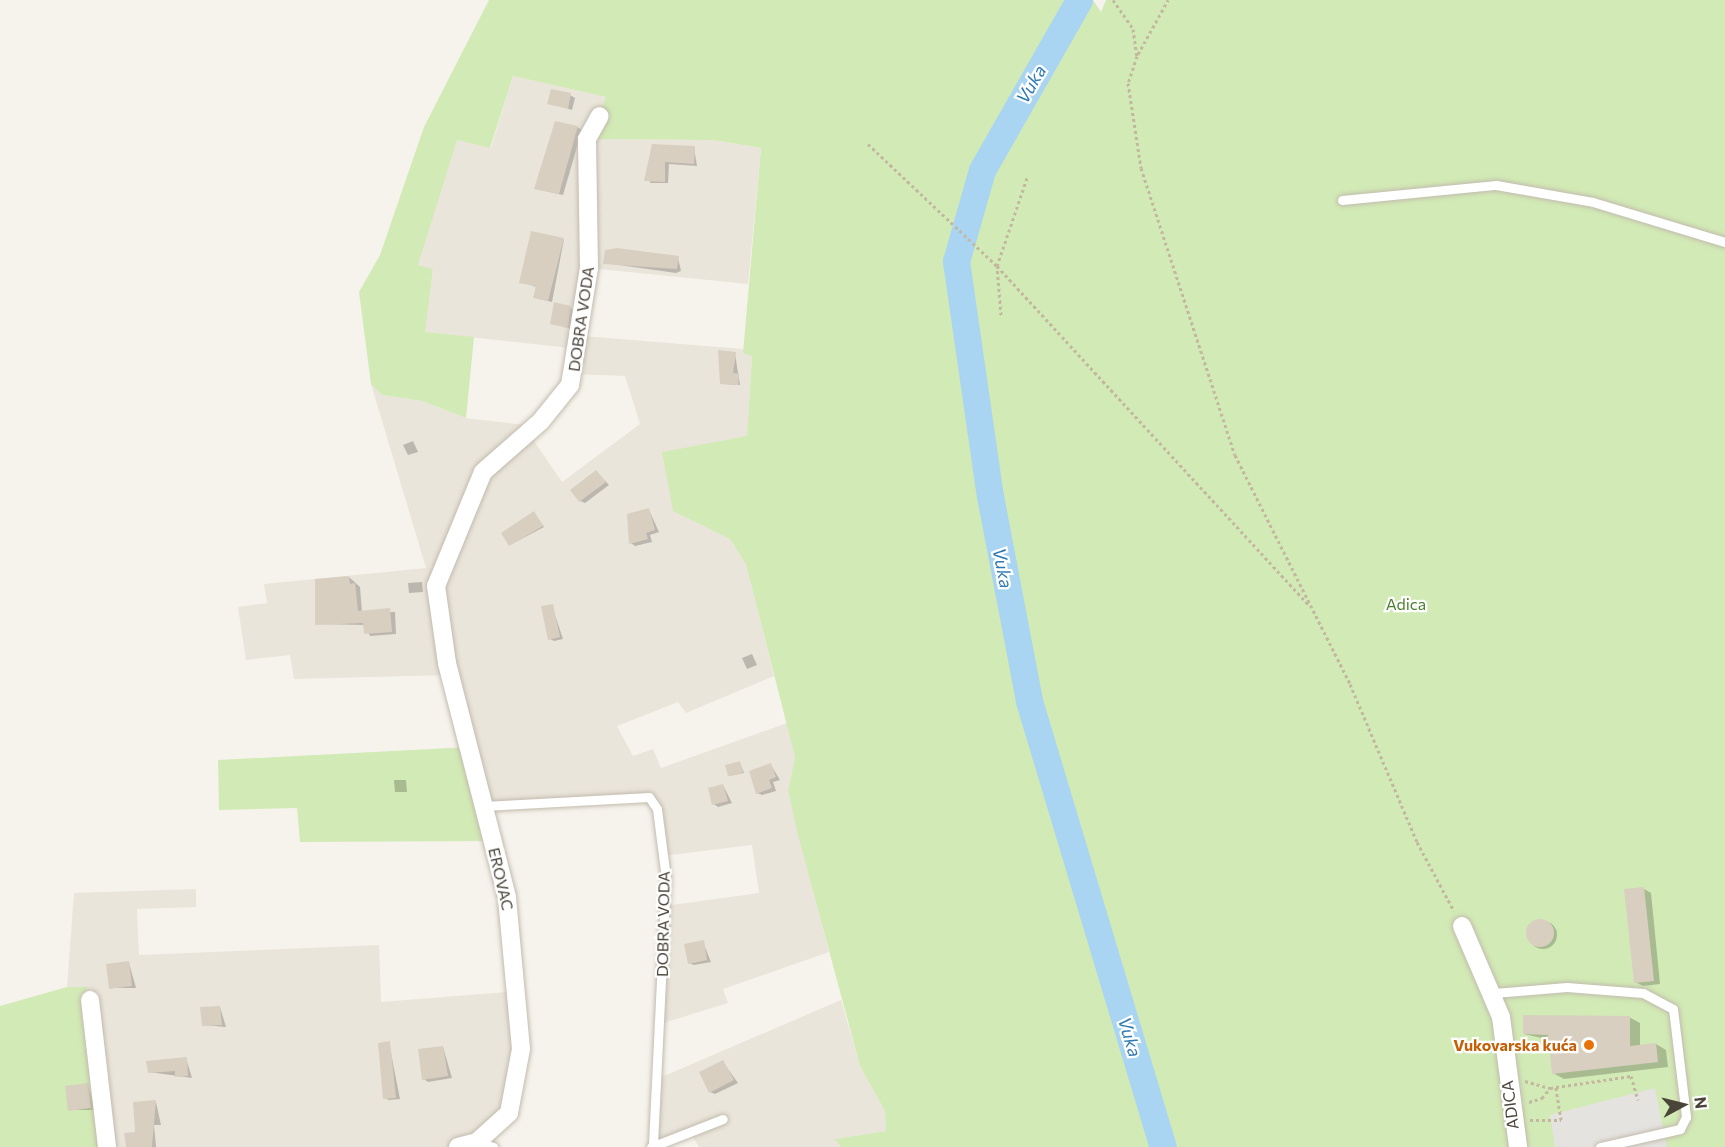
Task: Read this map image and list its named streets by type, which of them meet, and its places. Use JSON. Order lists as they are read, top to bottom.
{
  "streets": {
    "street": ["DOBRA VODA", "EROVAC", "ADICA"]
  },
  "crossings": [
    ["DOBRA VODA", "EROVAC"]
  ],
  "water": ["Vuka"],
  "parks": ["Adica"],
  "places": ["Vukovarska kuća"],
  "north": "right"
}
